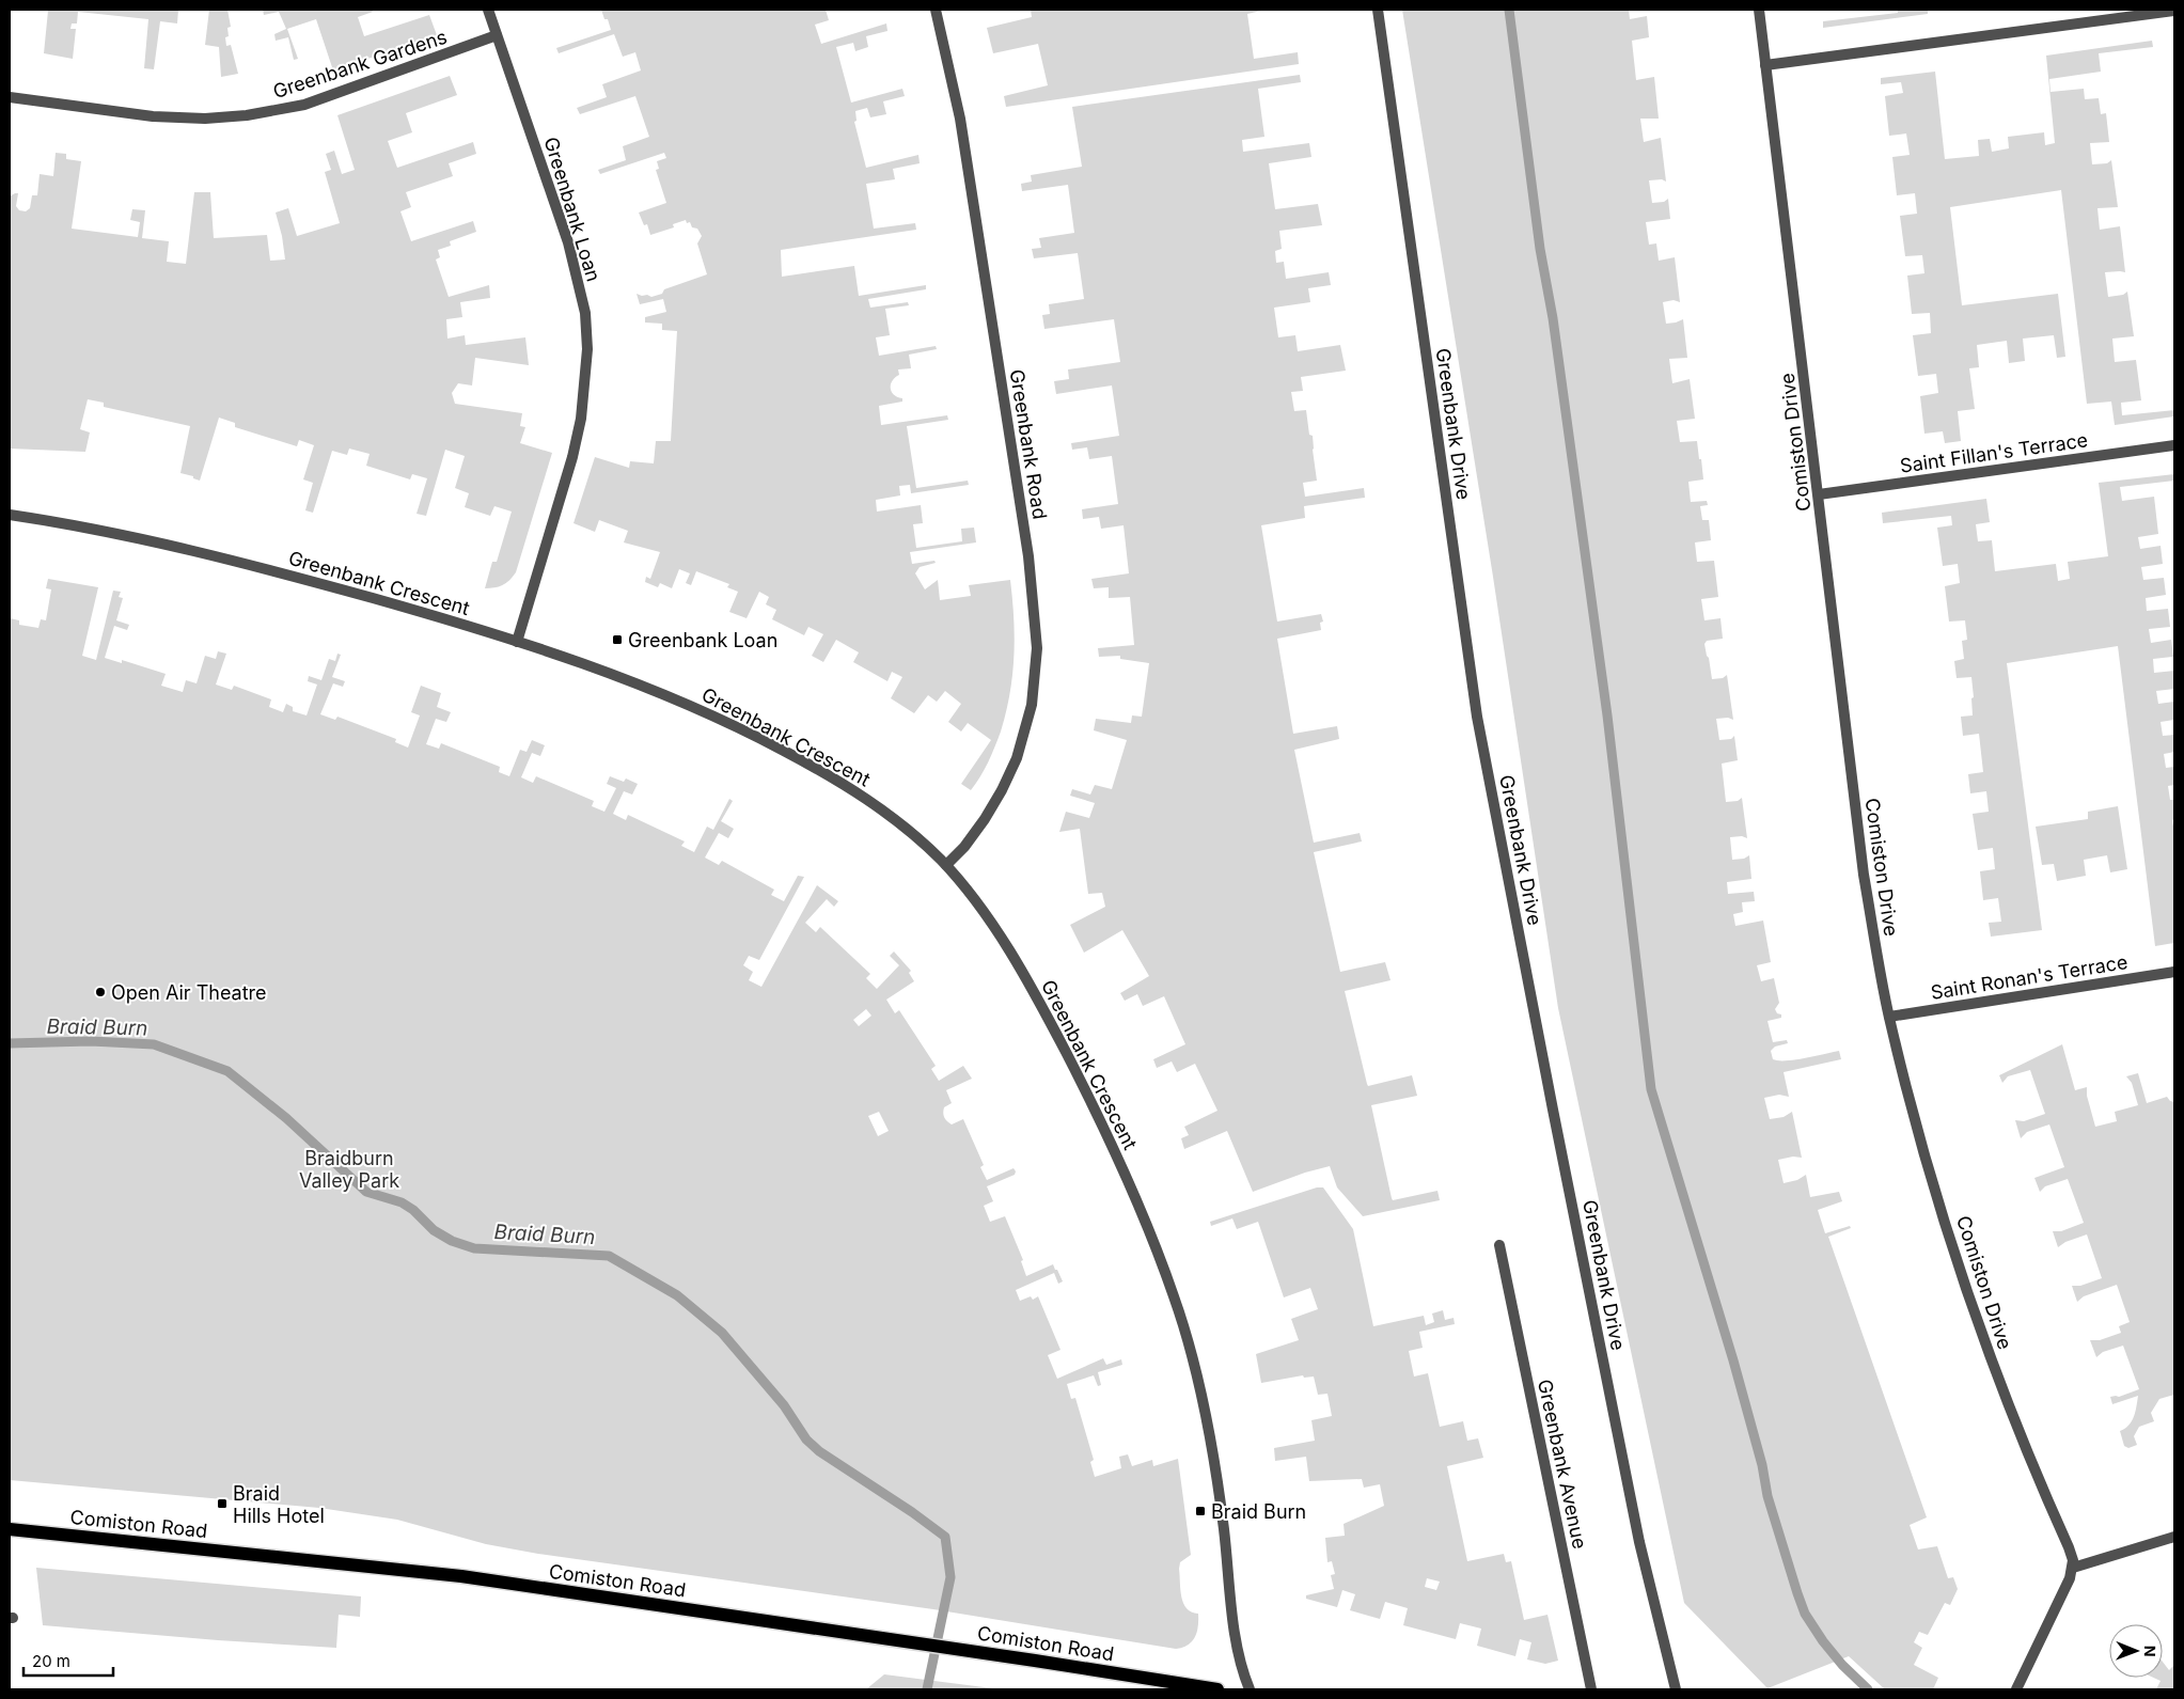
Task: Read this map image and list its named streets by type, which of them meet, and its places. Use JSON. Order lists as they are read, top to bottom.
{
  "streets": {
    "main road": ["Comiston Road"],
    "street": [
      "Greenbank Gardens",
      "Greenbank Loan",
      "Greenbank Drive",
      "Comiston Drive",
      "Greenbank Road",
      "Saint Fillan's Terrace",
      "Greenbank Crescent",
      "Saint Ronan's Terrace",
      "Greenbank Avenue"
    ]
  },
  "crossings": [
    ["Greenbank Gardens", "Greenbank Loan"],
    ["Greenbank Loan", "Greenbank Crescent"],
    ["Comiston Drive", "Saint Fillan's Terrace"],
    ["Comiston Drive", "Saint Ronan's Terrace"],
    ["Greenbank Road", "Greenbank Crescent"]
  ],
  "water": ["Braid Burn"],
  "parks": ["Braidburn Valley Park"],
  "places": {
    "transit": ["Greenbank Loan", "Braid Hills Hotel", "Braid Burn"],
    "other": ["Open Air Theatre"]
  },
  "scale_bar": "20 m",
  "north": "right"
}
